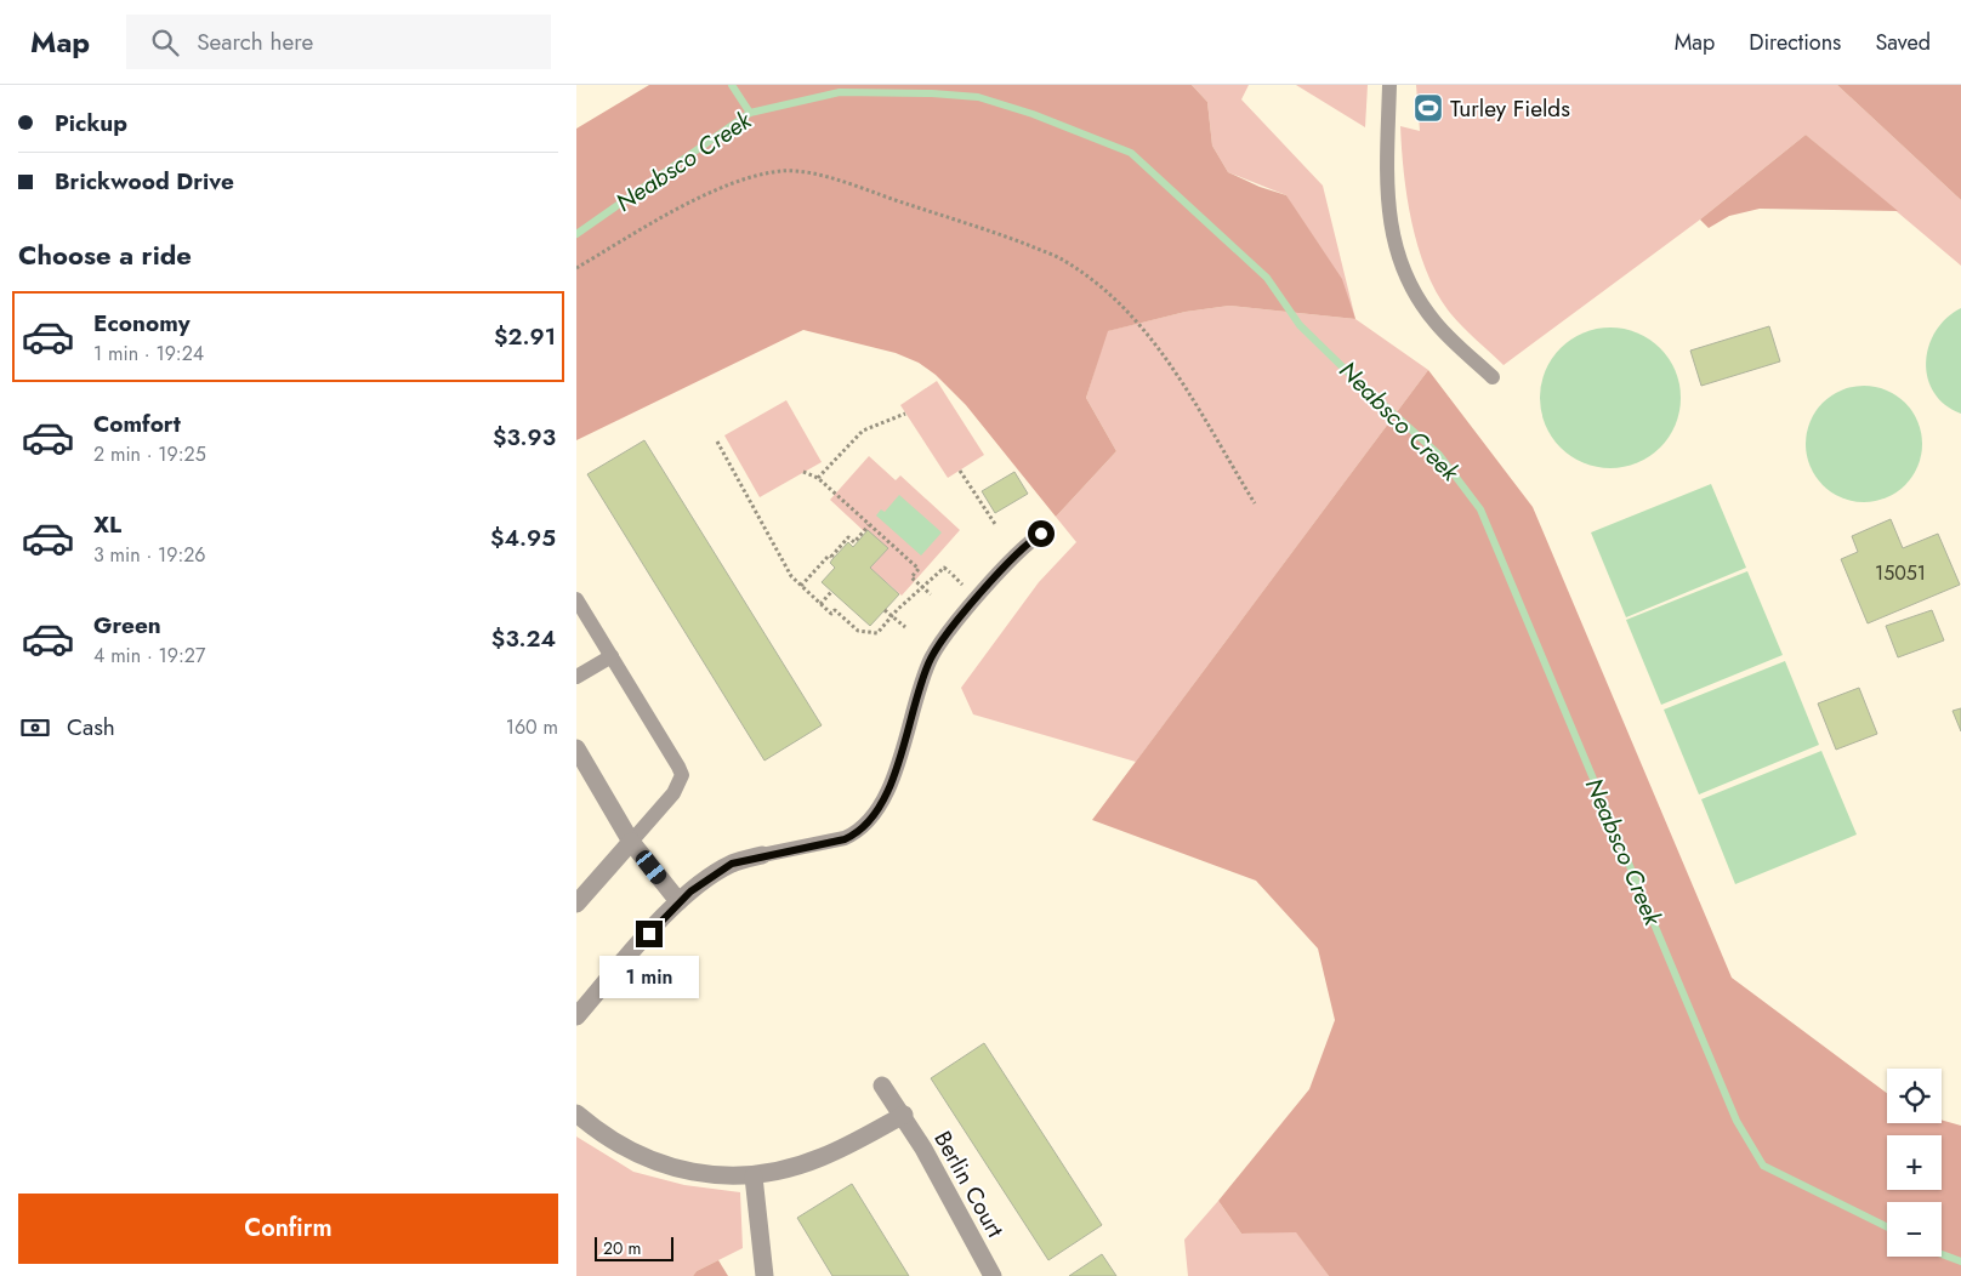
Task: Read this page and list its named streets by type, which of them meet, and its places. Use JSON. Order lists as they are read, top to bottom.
{
  "streets": {
    "street": ["Berlin Court"]
  },
  "water": ["Neabsco Creek"],
  "places": {
    "sports": ["Turley Fields"]
  },
  "house_numbers": ["15051"],
  "scale_bar": "20 m",
  "page": {
    "header": "Map",
    "search": "Search here",
    "nav": ["Map", "Directions", "Saved"],
    "banner": ["Pickup", "Brickwood Drive"],
    "heading": "Choose a ride",
    "list": [
      {
        "name": "Economy",
        "note": "1 min · 19:24",
        "value": "$2.91"
      },
      {
        "name": "Comfort",
        "note": "2 min · 19:25",
        "value": "$3.93"
      },
      {
        "name": "XL",
        "note": "3 min · 19:26",
        "value": "$4.95"
      },
      {
        "name": "Green",
        "note": "4 min · 19:27",
        "value": "$3.24"
      }
    ],
    "pay": ["Cash", "160 m"],
    "bubble": "1 min",
    "map_buttons": ["+", "−"],
    "buttons": "Confirm",
    "scale": "20 m"
  }
}
